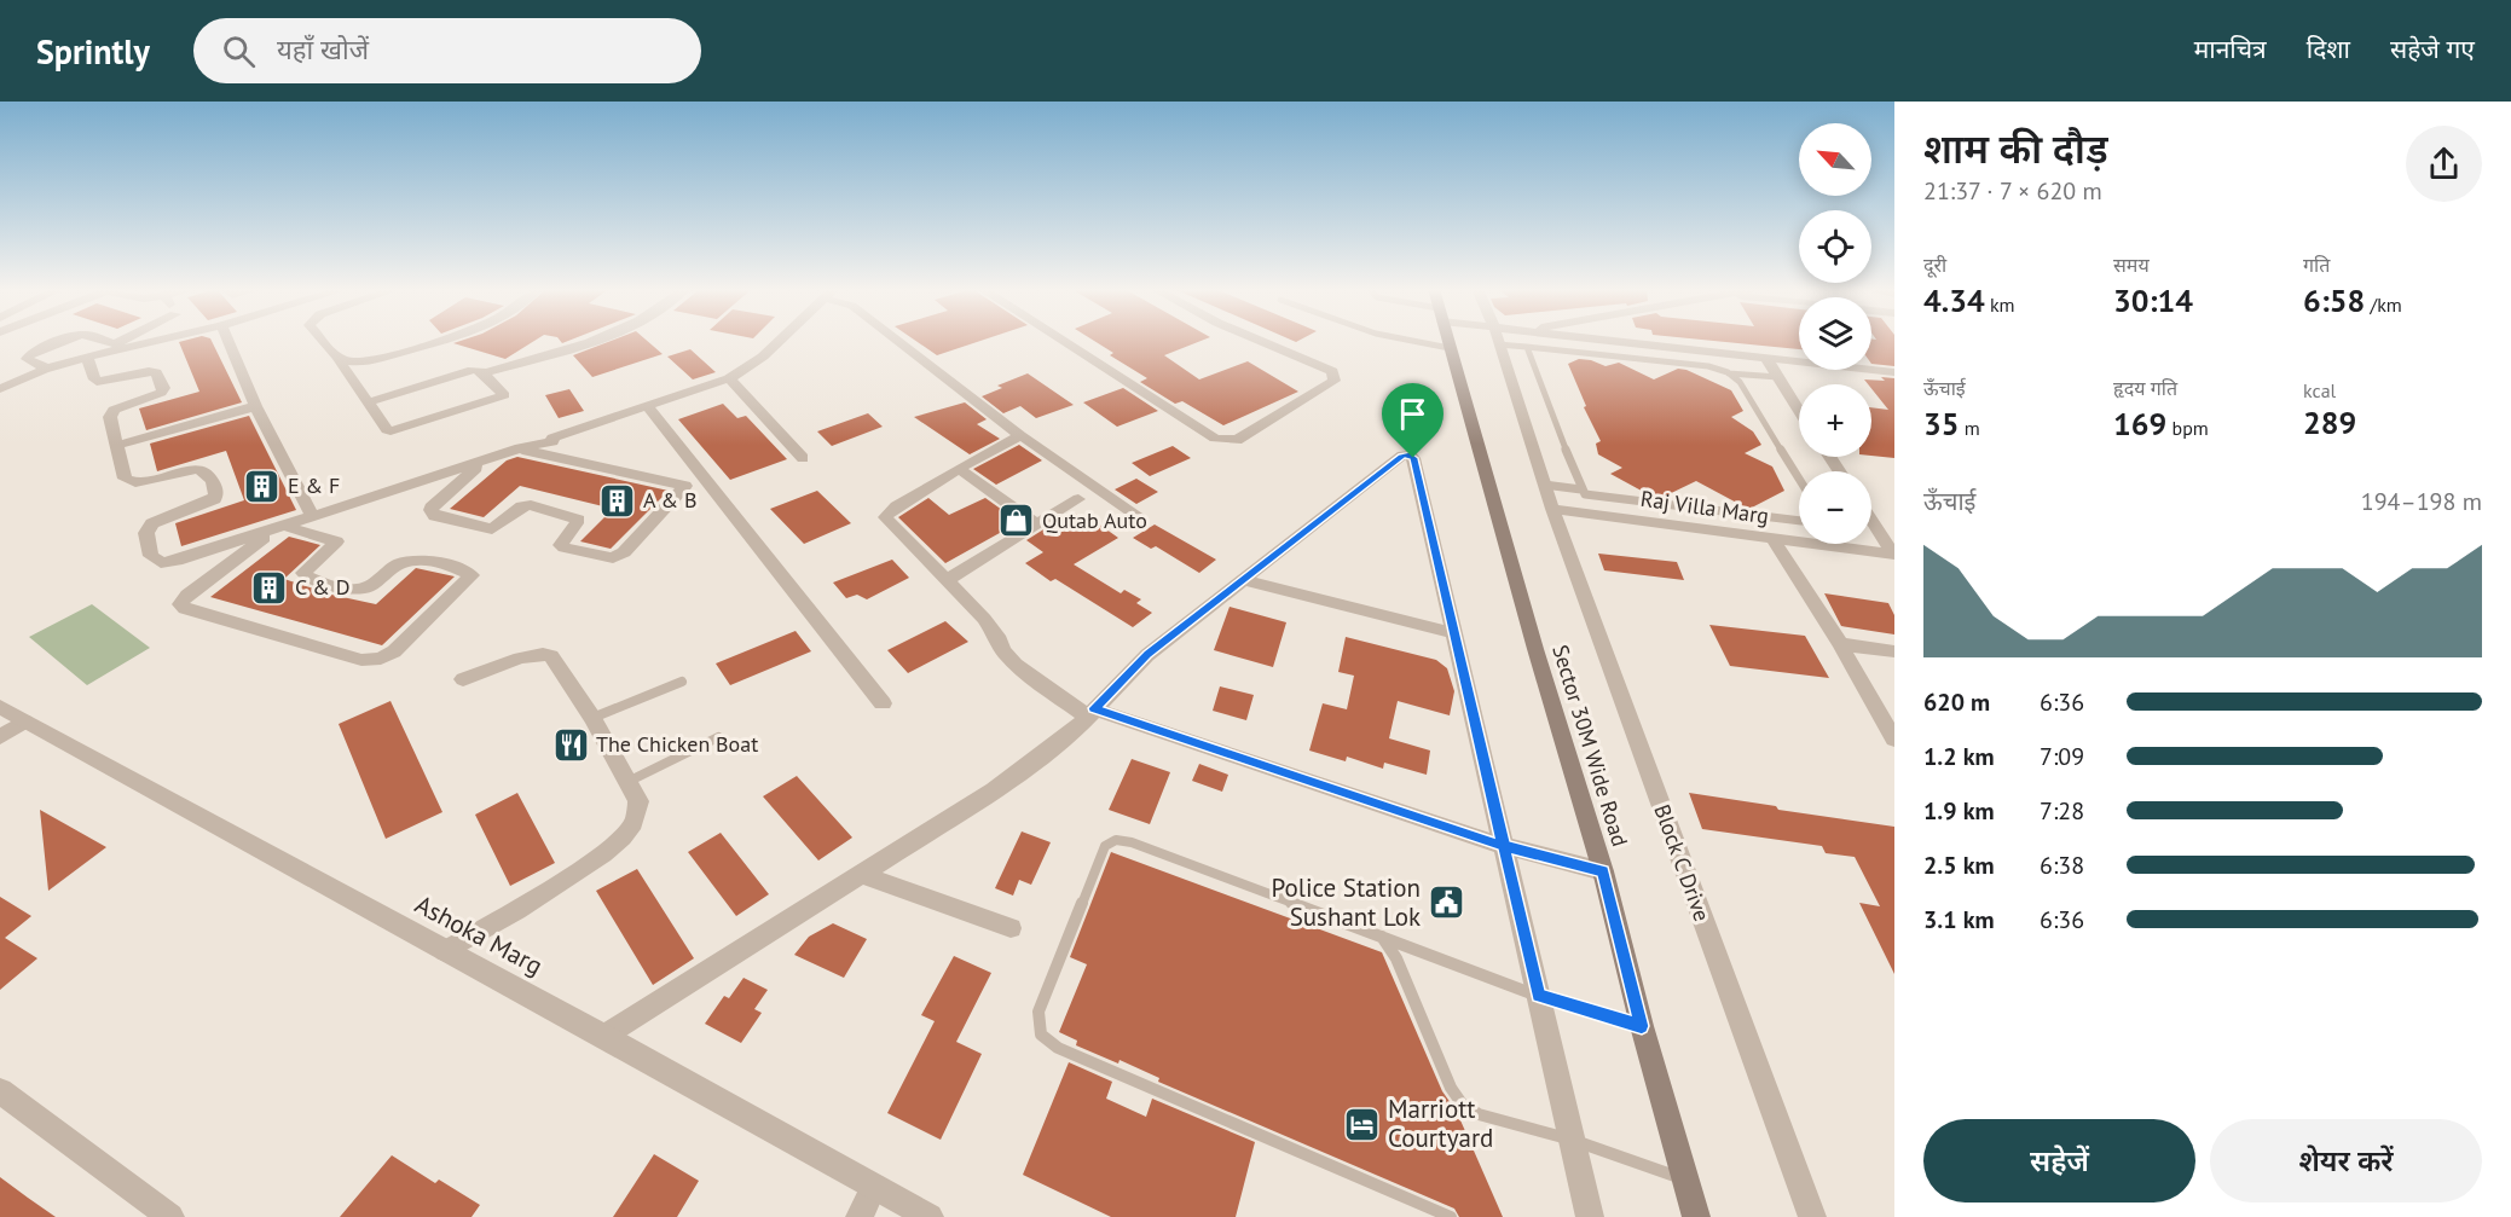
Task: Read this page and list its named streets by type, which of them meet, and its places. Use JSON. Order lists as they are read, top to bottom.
{
  "streets": {
    "main road": ["Sector 30M Wide Road"],
    "street": ["Raj Villa Marg", "Block C Drive", "Ashoka Marg"]
  },
  "crossings": [
    ["Raj Villa Marg", "Block C Drive"]
  ],
  "places": {
    "building": ["E & F", "A & B", "C & D"],
    "shop": ["Qutab Auto"],
    "restaurant": ["The Chicken Boat"],
    "public building": ["Police Station Sushant Lok"],
    "hotel": ["Marriott Courtyard"]
  },
  "north": "top left",
  "page": {
    "header": "Sprintly",
    "search": "यहाँ खोजें",
    "nav": ["मानचित्र", "दिशा", "सहेजे गए"],
    "heading": ["शाम की दौड़", "21:37 · 7 × 620 m"],
    "map_buttons": ["+", "−"],
    "stats": [
      ["दूरी", "4.34 km"],
      ["समय", "30:14"],
      ["गति", "6:58 /km"],
      ["ऊँचाई", "35 m"],
      ["हृदय गति", "169 bpm"],
      ["kcal", "289"]
    ],
    "chart": ["ऊँचाई", "194–198 m"],
    "list": [
      {
        "name": "620 m",
        "note": "6:36"
      },
      {
        "name": "1.2 km",
        "note": "7:09"
      },
      {
        "name": "1.9 km",
        "note": "7:28"
      },
      {
        "name": "2.5 km",
        "note": "6:38"
      },
      {
        "name": "3.1 km",
        "note": "6:36"
      }
    ],
    "buttons": ["सहेजें", "शेयर करें"]
  }
}
